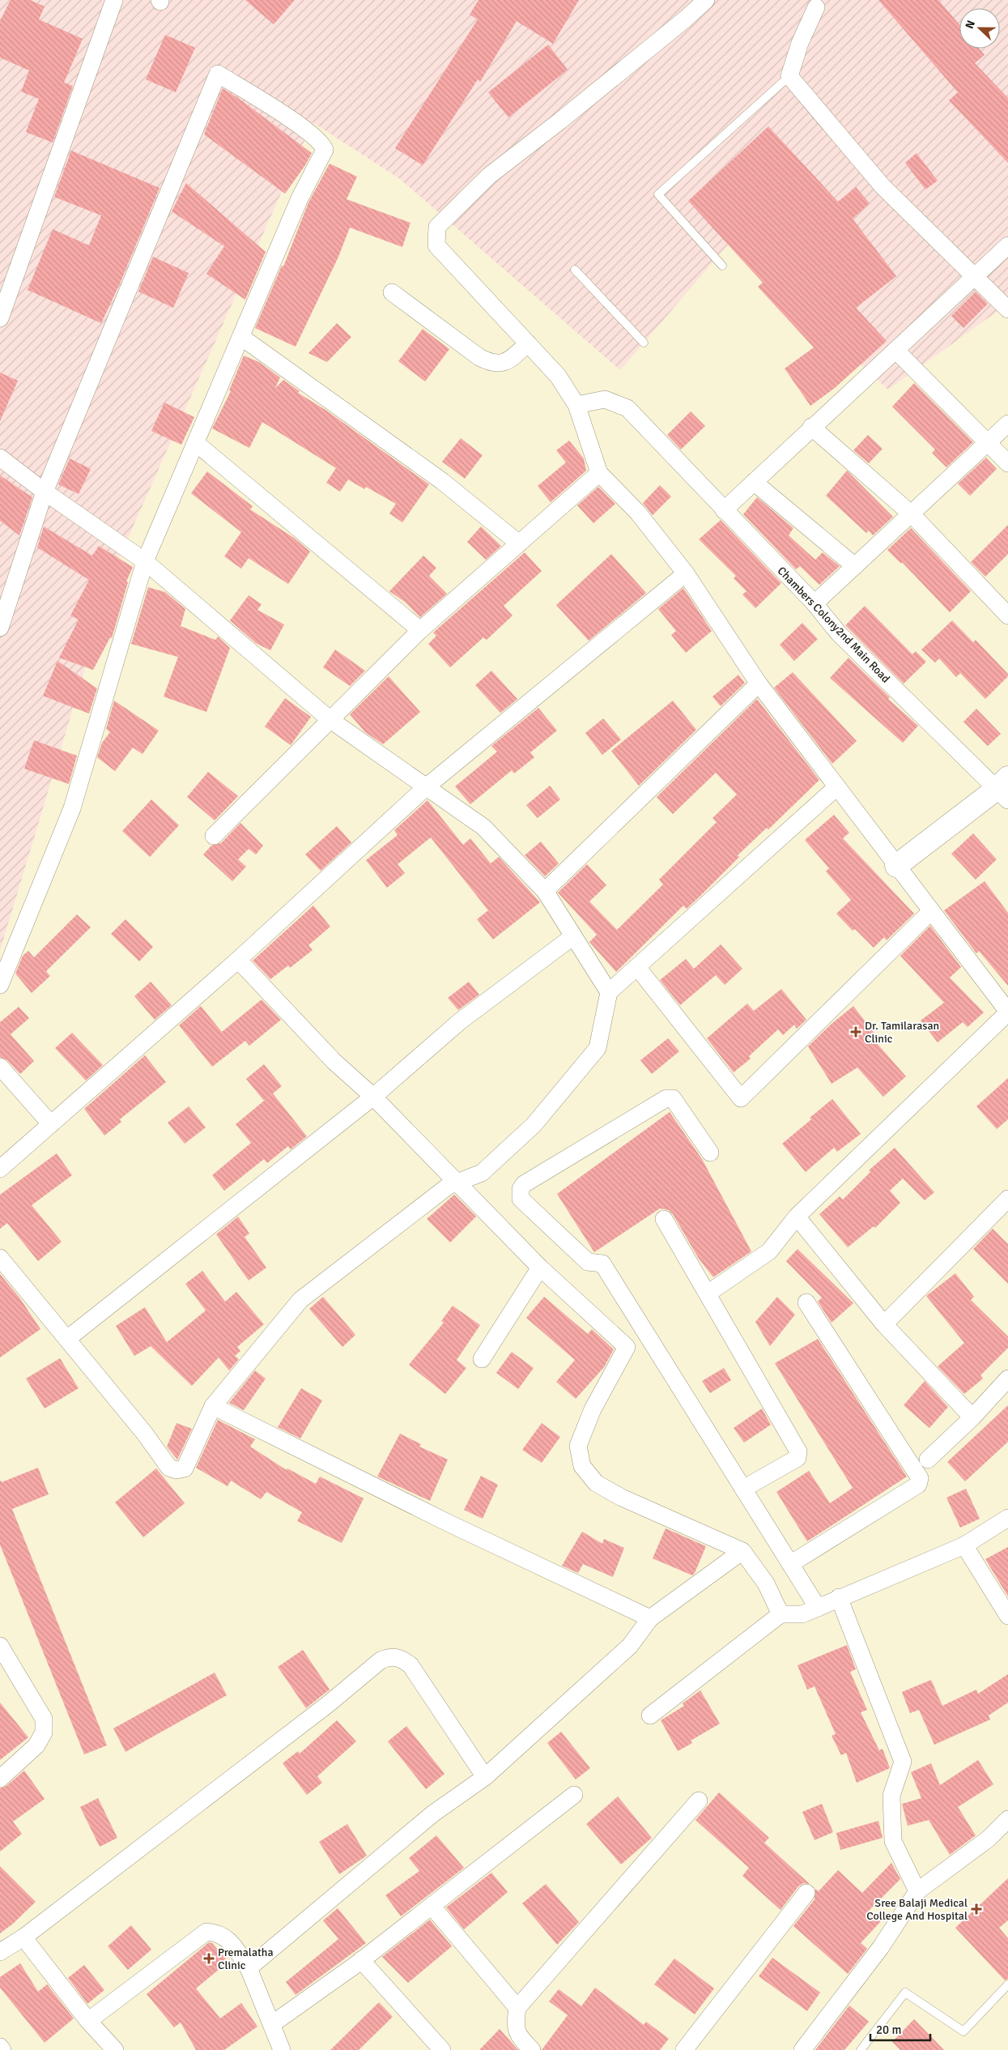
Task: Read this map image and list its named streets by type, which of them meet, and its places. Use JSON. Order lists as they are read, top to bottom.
{
  "streets": {
    "street": ["Chambers Colony2nd Main Road"]
  },
  "places": {
    "health": ["Dr. Tamilarasan Clinic", "Sree Balaji Medical College And Hospital", "Premalatha Clinic"]
  },
  "scale_bar": "20 m",
  "north": "left"
}
